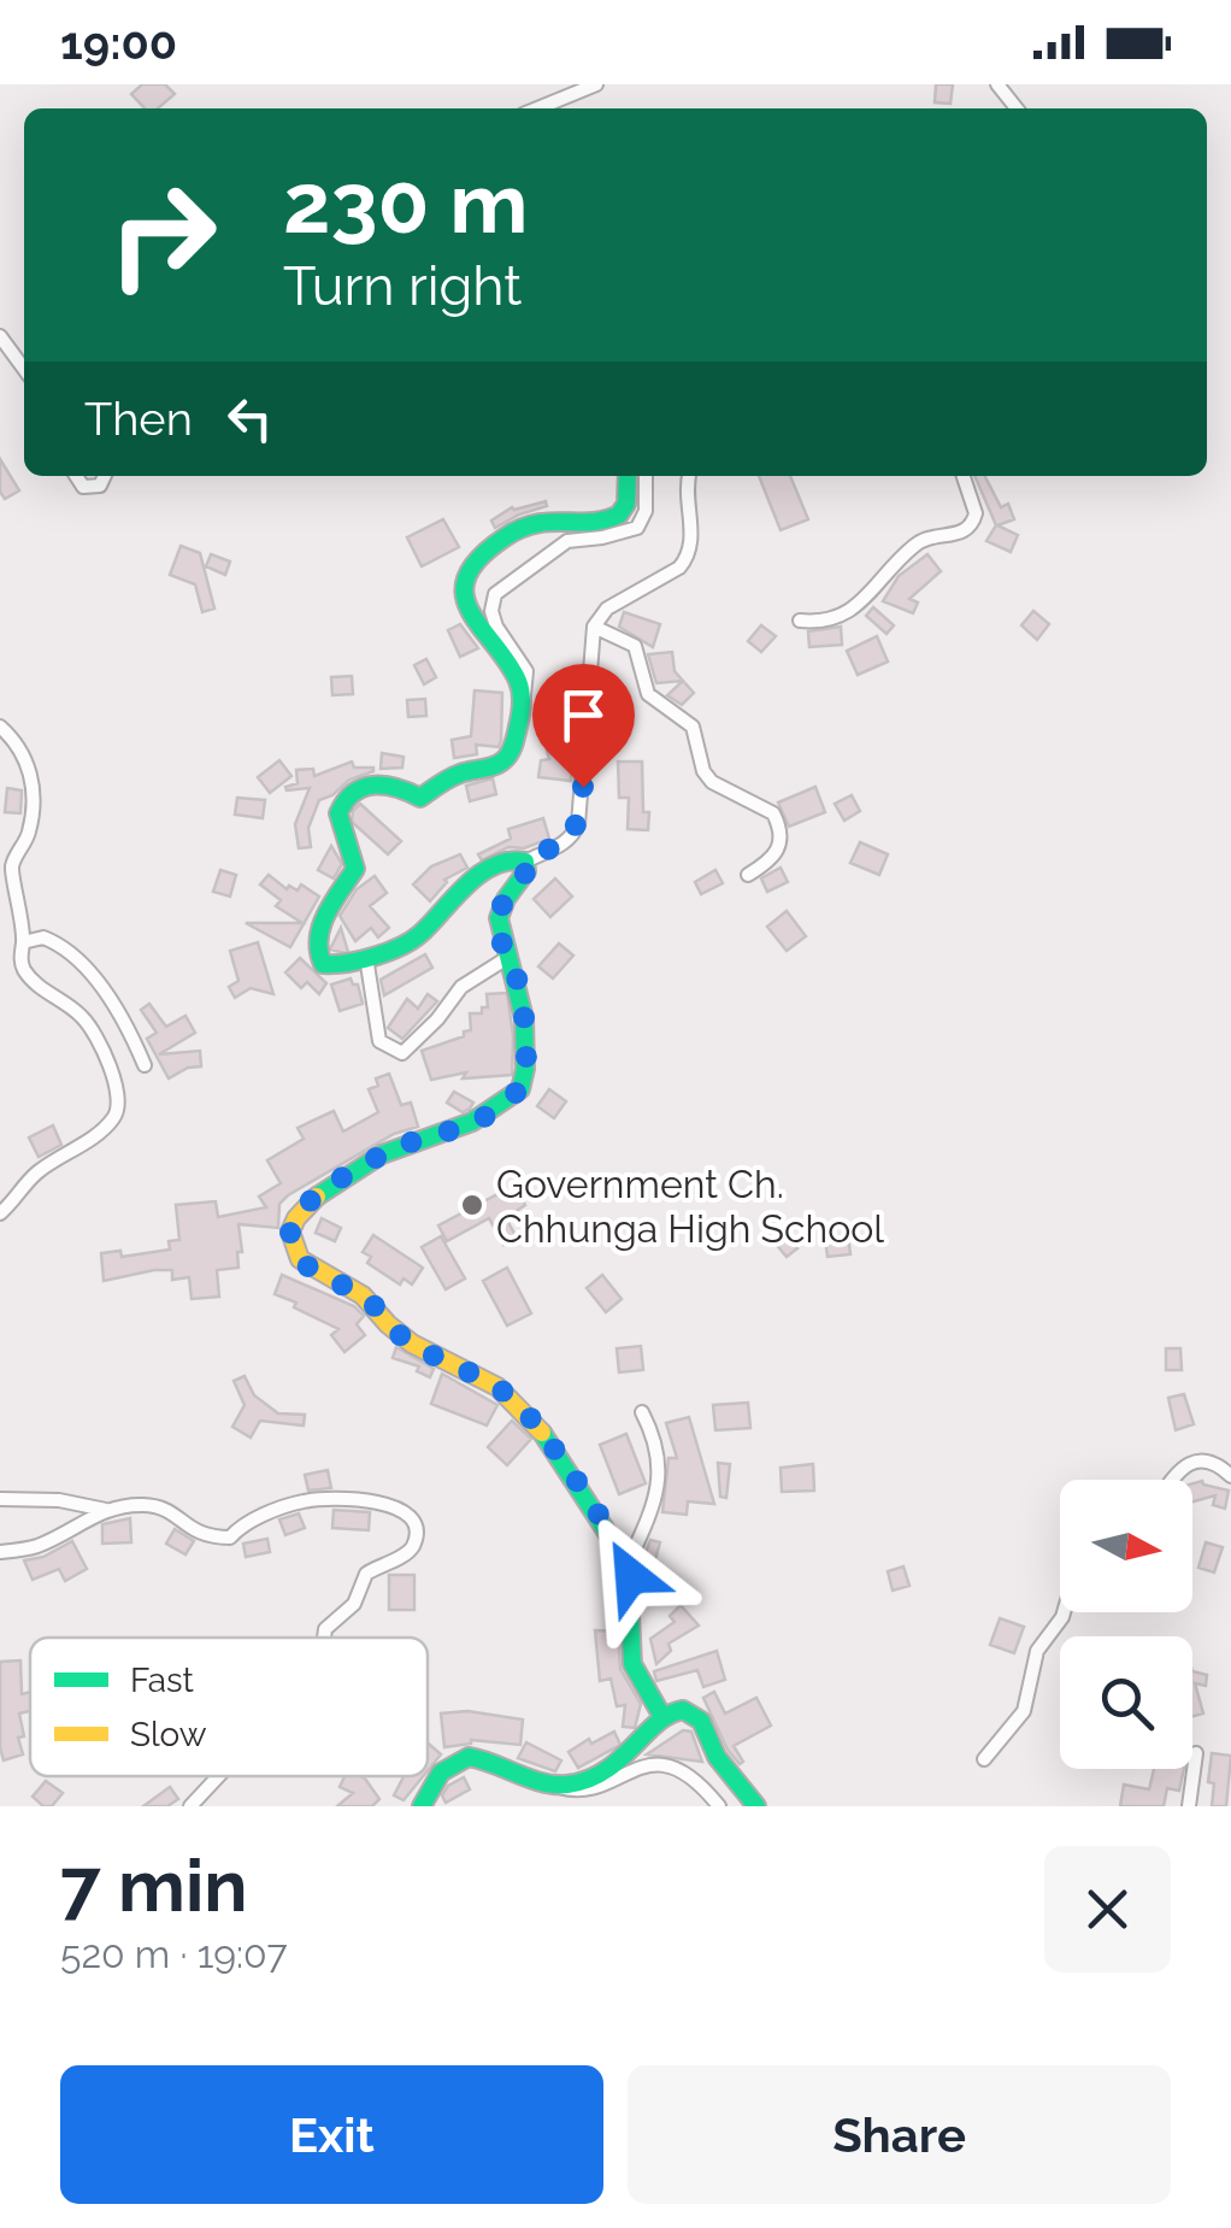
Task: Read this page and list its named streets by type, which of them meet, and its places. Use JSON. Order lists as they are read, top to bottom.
{
  "places": ["Government Ch. Chhunga High School"],
  "legend": ["Fast", "Slow"],
  "north": "right",
  "page": {
    "status": "19:00",
    "turn": ["230 m", "Turn right"],
    "then": "Then",
    "heading": ["7 min", "520 m · 19:07"],
    "buttons": ["Exit", "Share"]
  }
}
